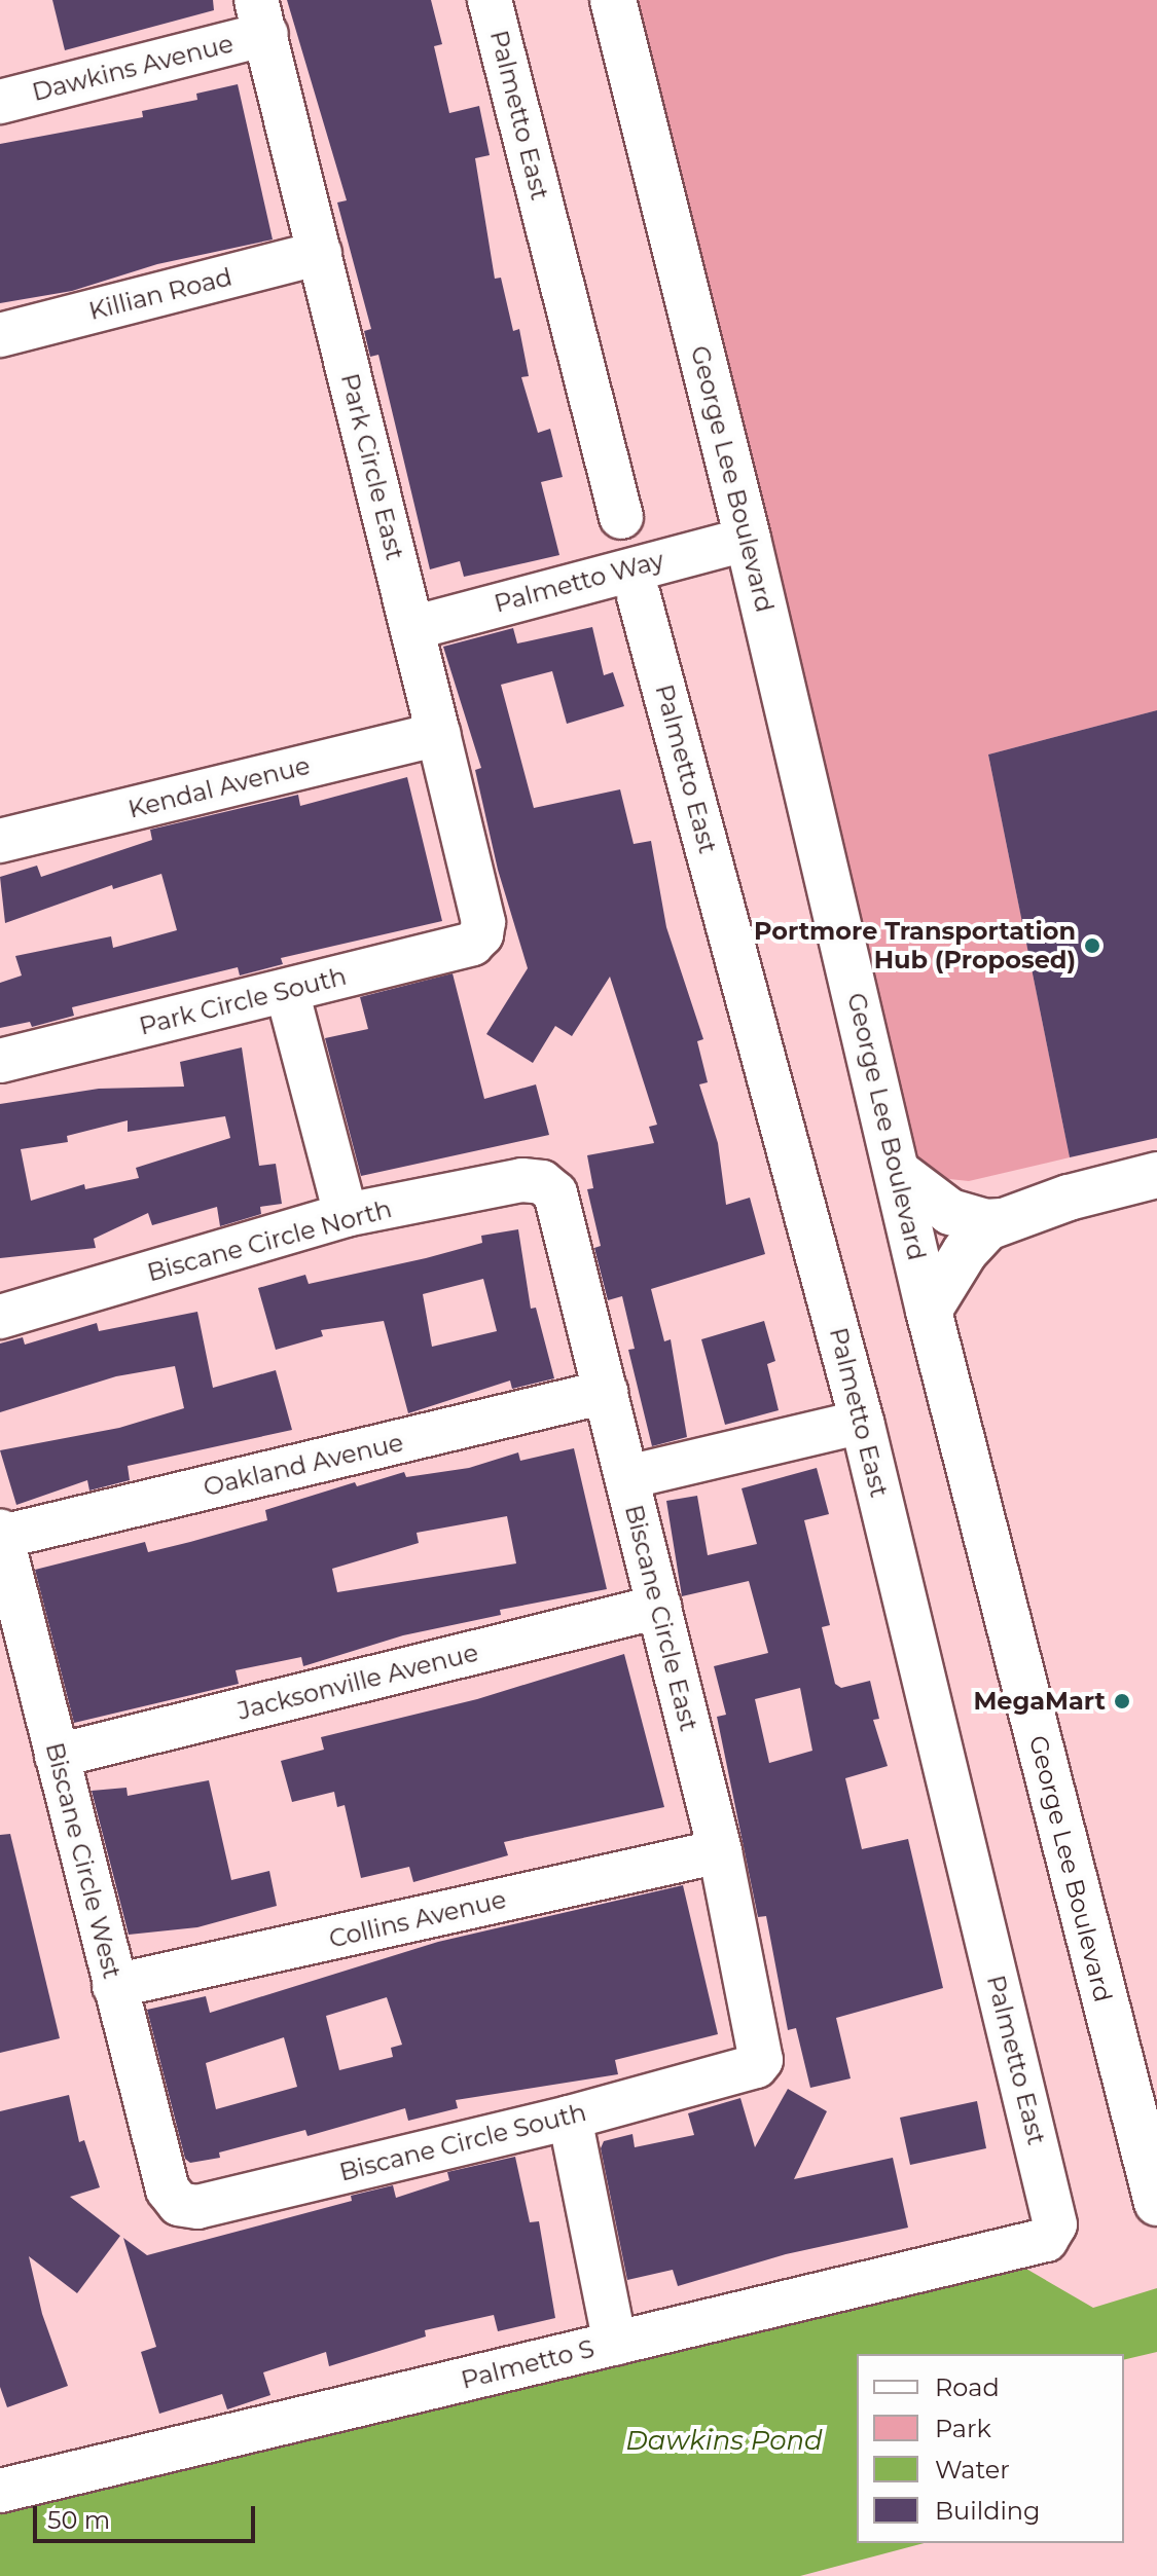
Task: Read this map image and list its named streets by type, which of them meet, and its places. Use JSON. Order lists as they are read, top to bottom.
{
  "streets": {
    "main road": ["George Lee Boulevard"],
    "street": [
      "Dawkins Avenue",
      "Palmetto East",
      "Killian Road",
      "Park Circle East",
      "Palmetto Way",
      "Kendal Avenue",
      "Park Circle South",
      "Biscane Circle North",
      "Oakland Avenue",
      "Biscane Circle East",
      "Jacksonville Avenue",
      "Biscane Circle West",
      "Collins Avenue",
      "Biscane Circle South",
      "Palmetto S"
    ]
  },
  "crossings": [
    ["Dawkins Avenue", "Park Circle East"],
    ["Palmetto East", "Palmetto S"],
    ["Killian Road", "Park Circle East"],
    ["Park Circle East", "Palmetto Way"],
    ["Park Circle East", "Kendal Avenue"],
    ["Park Circle East", "Park Circle South"],
    ["George Lee Boulevard", "Palmetto Way"],
    ["Biscane Circle North", "Biscane Circle East"],
    ["Oakland Avenue", "Biscane Circle East"],
    ["Oakland Avenue", "Biscane Circle West"],
    ["Biscane Circle East", "Jacksonville Avenue"],
    ["Biscane Circle East", "Collins Avenue"],
    ["Biscane Circle East", "Biscane Circle South"],
    ["Jacksonville Avenue", "Biscane Circle West"],
    ["Biscane Circle West", "Collins Avenue"],
    ["Biscane Circle West", "Biscane Circle South"]
  ],
  "water": ["Dawkins Pond"],
  "places": ["Portmore Transportation Hub (Proposed)", "MegaMart"],
  "legend": [
    "Road",
    "Park",
    "Water",
    "Building"
  ],
  "scale_bar": "50 m"
}
